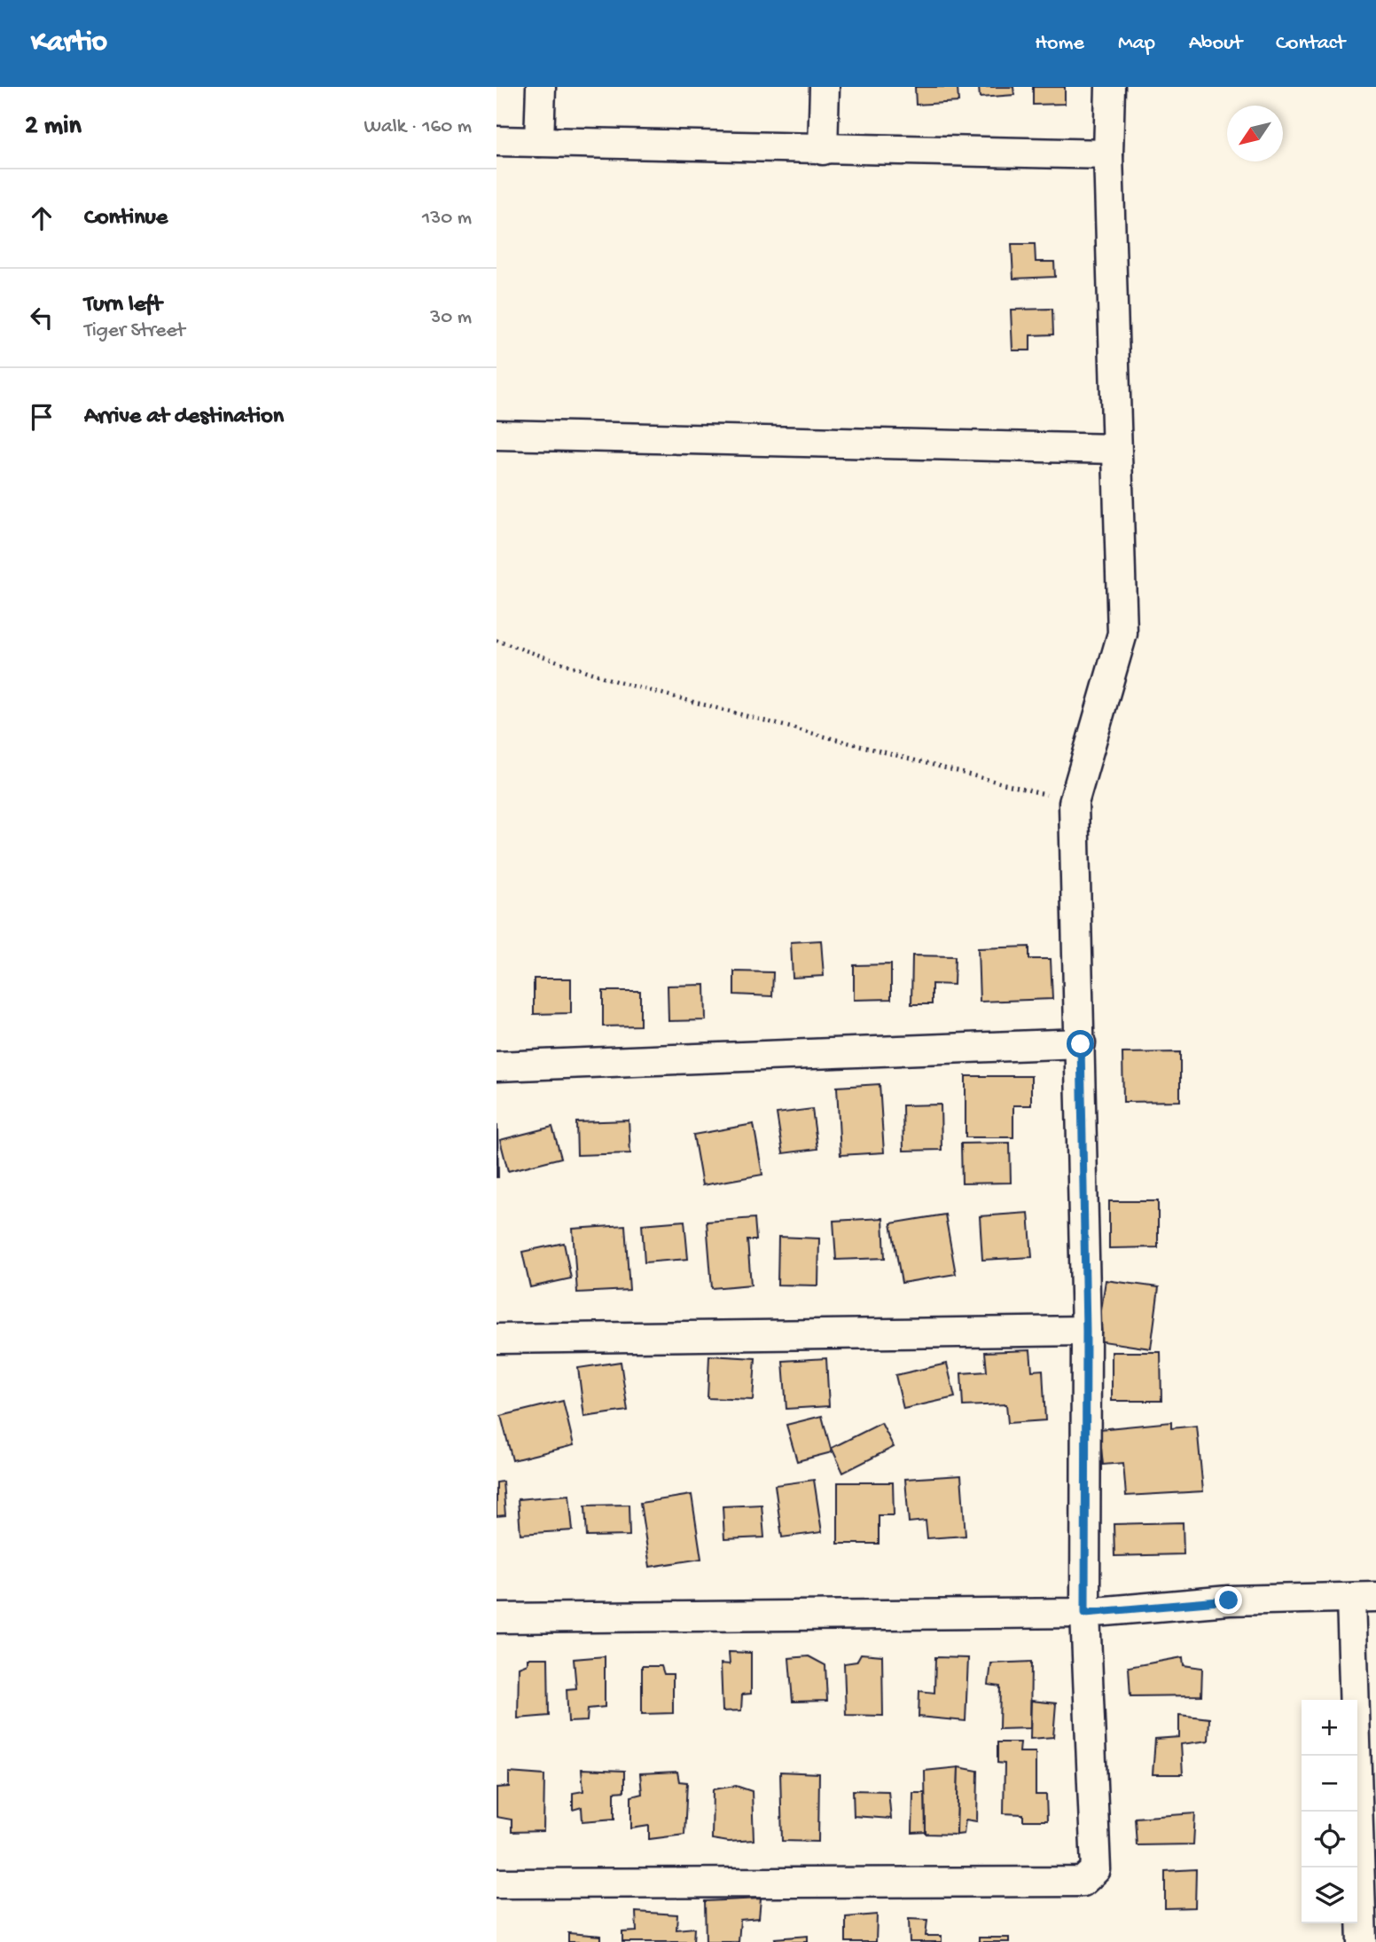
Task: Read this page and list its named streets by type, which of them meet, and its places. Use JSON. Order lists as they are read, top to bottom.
{
  "north": "bottom left",
  "page": {
    "header": "Kartio",
    "nav": [
      "Home",
      "Map",
      "About",
      "Contact"
    ],
    "heading": ["2 min", "Walk · 160 m"],
    "list": [
      ["Continue", "130 m"],
      ["Turn left", "Tiger Street", "30 m"],
      "Arrive at destination"
    ],
    "map_buttons": ["+", "−"]
  }
}
